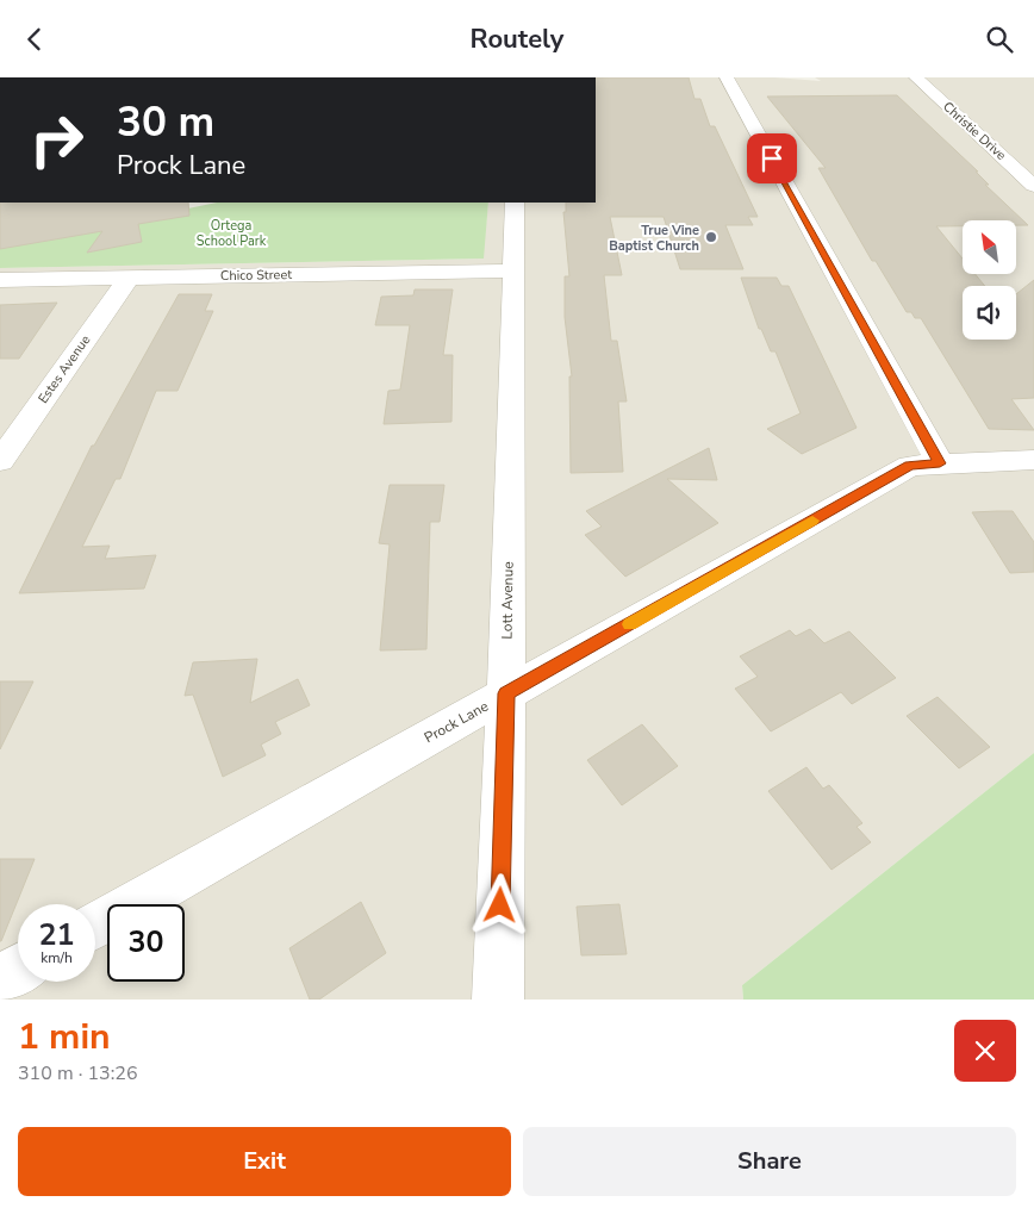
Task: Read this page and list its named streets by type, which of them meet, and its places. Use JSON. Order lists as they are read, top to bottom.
{
  "streets": {
    "street": [
      "Christie Drive",
      "Chico Street",
      "Estes Avenue",
      "Lott Avenue",
      "Prock Lane"
    ]
  },
  "crossings": [
    ["Chico Street", "Estes Avenue"],
    ["Chico Street", "Lott Avenue"],
    ["Lott Avenue", "Prock Lane"]
  ],
  "parks": ["Ortega School Park"],
  "places": ["True Vine Baptist Church"],
  "north": "top left",
  "page": {
    "header": "Routely",
    "turn": ["30 m", "Prock Lane"],
    "speed": "21 km/h",
    "limit": "30",
    "heading": ["1 min", "310 m · 13:26"],
    "buttons": ["Exit", "Share"]
  }
}
